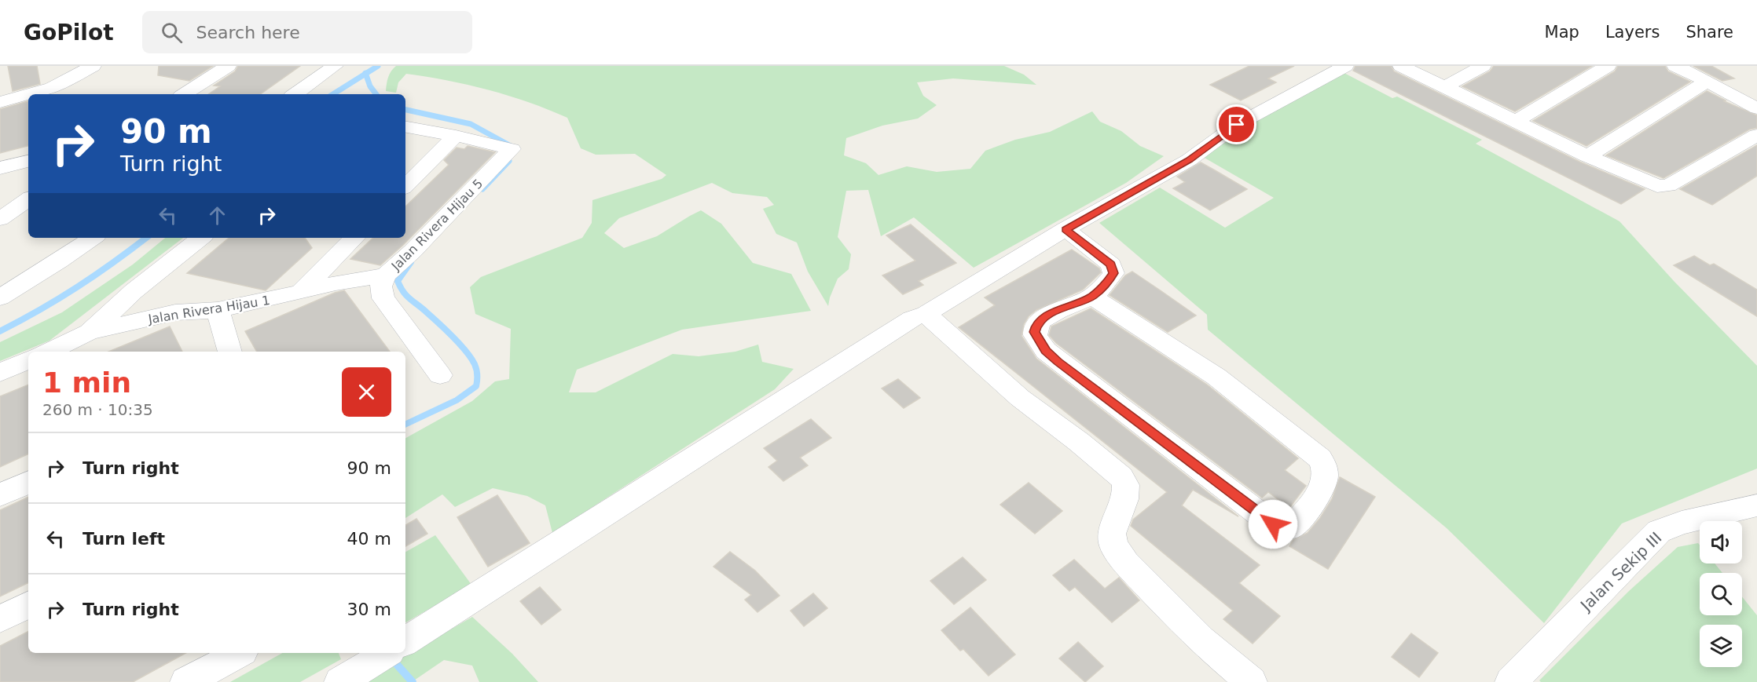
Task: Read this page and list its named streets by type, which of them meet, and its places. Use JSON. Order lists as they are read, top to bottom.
{
  "streets": {
    "street": ["Jalan Rivera Hijau 5", "Jalan Rivera Hijau 1", "Jalan Sekip III"]
  },
  "crossings": [
    ["Jalan Rivera Hijau 5", "Jalan Rivera Hijau 1"]
  ],
  "page": {
    "header": "GoPilot",
    "search": "Search here",
    "nav": ["Map", "Layers", "Share"],
    "turn": ["90 m", "Turn right"],
    "heading": ["1 min", "260 m · 10:35"],
    "list": [
      {
        "name": "Turn right",
        "value": "90 m"
      },
      {
        "name": "Turn left",
        "value": "40 m"
      },
      {
        "name": "Turn right",
        "value": "30 m"
      }
    ]
  }
}
